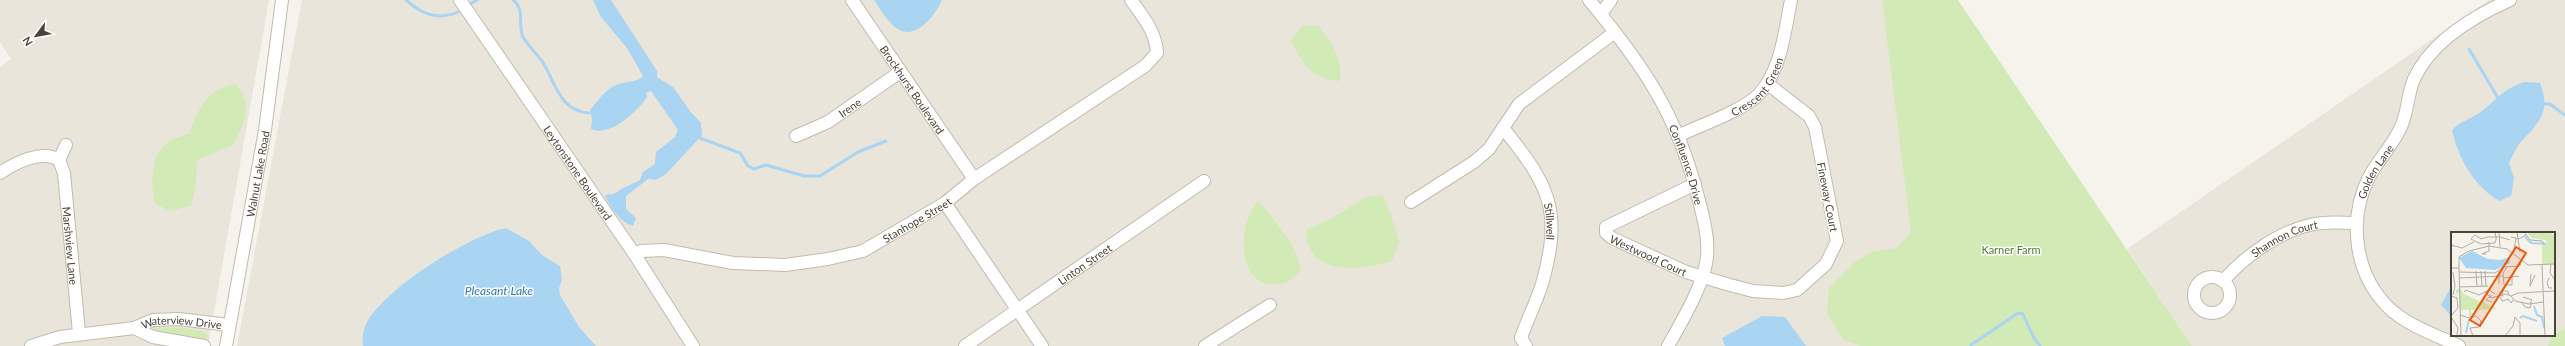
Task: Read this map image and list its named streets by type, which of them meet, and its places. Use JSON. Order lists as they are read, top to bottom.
{
  "streets": {
    "street": [
      "Crescent Green",
      "Brockhurst Boulevard",
      "Irene",
      "Confluence Drive",
      "Leytonstone Boulevard",
      "Golden Lane",
      "Walnut Lake Road",
      "Fineway Court",
      "Stanhope Street",
      "Stillwell",
      "Shannon Court",
      "Marshview Lane",
      "Westwood Court",
      "Linton Street",
      "Waterview Drive"
    ]
  },
  "crossings": [
    ["Crescent Green", "Confluence Drive"],
    ["Crescent Green", "Fineway Court"],
    ["Brockhurst Boulevard", "Irene"],
    ["Brockhurst Boulevard", "Stanhope Street"],
    ["Confluence Drive", "Fineway Court"],
    ["Confluence Drive", "Westwood Court"],
    ["Leytonstone Boulevard", "Stanhope Street"],
    ["Golden Lane", "Shannon Court"],
    ["Walnut Lake Road", "Waterview Drive"],
    ["Fineway Court", "Westwood Court"],
    ["Marshview Lane", "Waterview Drive"]
  ],
  "water": ["Pleasant Lake"],
  "parks": ["Karner Farm"],
  "north": "bottom left"
}
